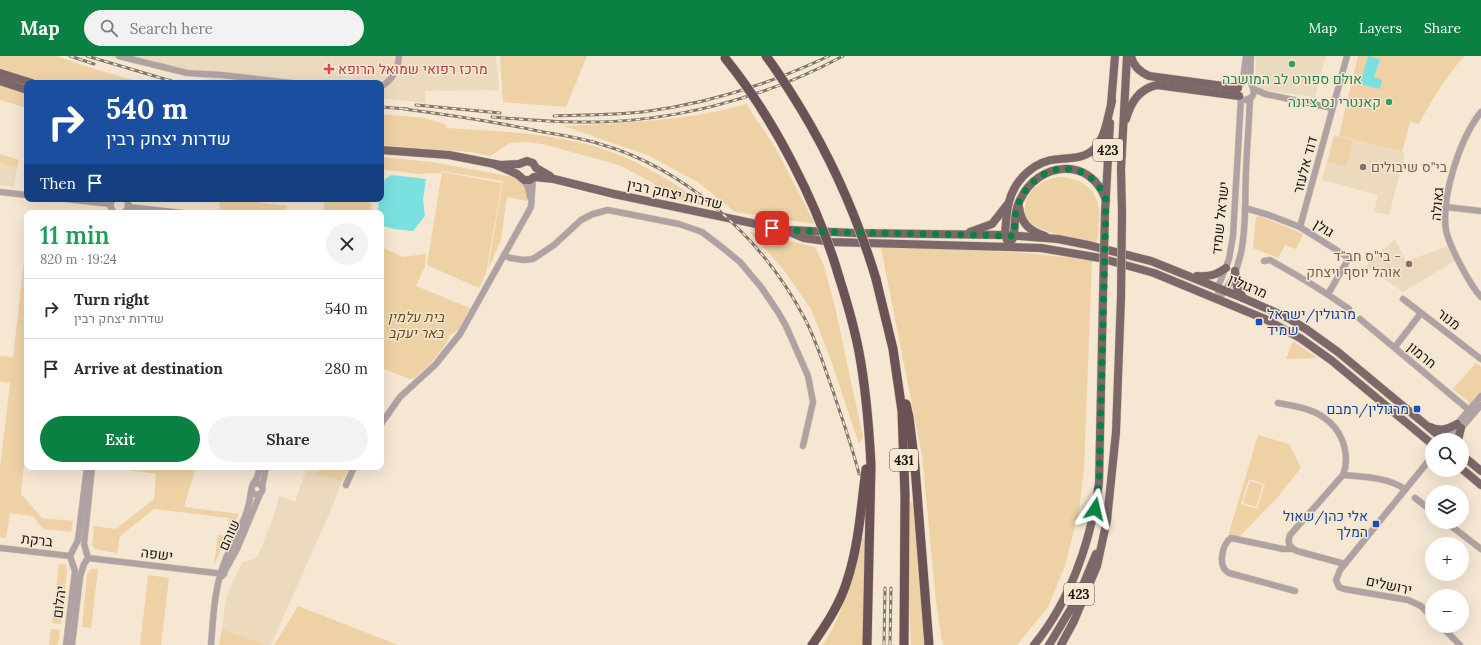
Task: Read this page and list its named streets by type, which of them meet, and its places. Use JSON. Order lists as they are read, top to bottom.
{
  "streets": {
    "highway": ["431"],
    "main road": ["423", "שדרות יצחק רבין", "מרגולין"],
    "street": [
      "דוד אלעזר",
      "גאולה",
      "ישראל שמיד",
      "גולן",
      "מנור",
      "חרמון",
      "שוהם",
      "ברקת",
      "ישפה",
      "ירושלים",
      "יהלום"
    ]
  },
  "crossings": [
    ["דוד אלעזר", "גולן"],
    ["שדרות יצחק רבין", "מרגולין"],
    ["ישראל שמיד", "גולן"],
    ["ישראל שמיד", "מרגולין"],
    ["מנור", "חרמון"],
    ["שוהם", "ישפה"],
    ["ברקת", "ישפה"],
    ["ברקת", "יהלום"],
    ["ישפה", "יהלום"]
  ],
  "parks": ["בית עלמין באר יעקב"],
  "places": {
    "other": [
      "אולם ספורט לב המושבה",
      "קאנטרי נס ציונה",
      "בי\"ס שיבולים",
      "בי\"ס חב\"ד - אוהל יוסף ויצחק"
    ],
    "health": ["מרכז רפואי שמואל הרופא"],
    "transit": ["מרגולין/ישראל שמיד", "מרגולין/רמבם", "אלי כהן/שאול המלך"]
  },
  "page": {
    "header": "Map",
    "search": "Search here",
    "nav": ["Map", "Layers", "Share"],
    "turn": ["540 m", "שדרות יצחק רבין"],
    "then": "Then",
    "heading": ["11 min", "820 m · 19:24"],
    "list": [
      {
        "name": "Turn right",
        "note": "שדרות יצחק רבין",
        "value": "540 m"
      },
      {
        "name": "Arrive at destination",
        "value": "280 m"
      }
    ],
    "buttons": ["Exit", "Share"],
    "map_buttons": ["+", "−"]
  }
}
